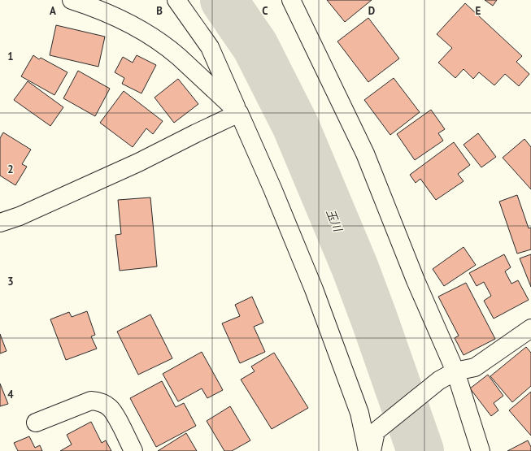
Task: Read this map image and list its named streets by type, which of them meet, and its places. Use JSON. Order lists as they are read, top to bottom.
{
  "water": ["玉川"],
  "grid": {
    "columns": [
      "A",
      "B",
      "C",
      "D",
      "E"
    ],
    "rows": [
      "1",
      "2",
      "3",
      "4"
    ]
  }
}
